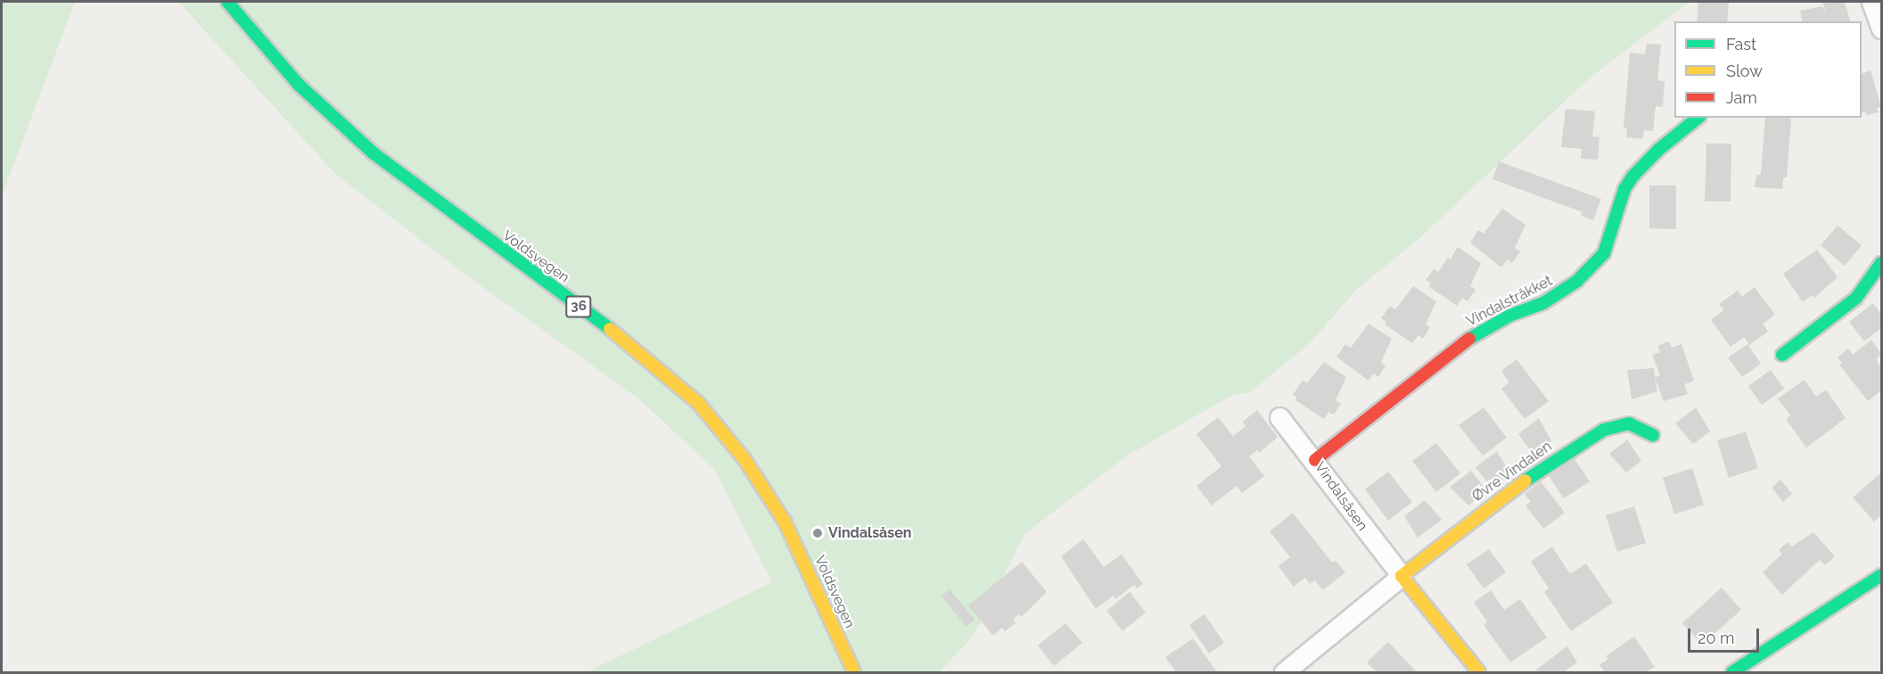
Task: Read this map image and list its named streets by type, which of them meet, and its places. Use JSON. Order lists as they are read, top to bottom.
{
  "streets": {
    "main road": [
      "Voldsvegen",
      "Vindalstråkket",
      "36",
      "Øvre Vindalen",
      "Vindalsåsen"
    ]
  },
  "crossings": [
    ["Vindalstråkket", "Vindalsåsen"],
    ["Øvre Vindalen", "Vindalsåsen"]
  ],
  "places": ["Vindalsåsen"],
  "legend": ["Fast", "Slow", "Jam"],
  "scale_bar": "20 m"
}
